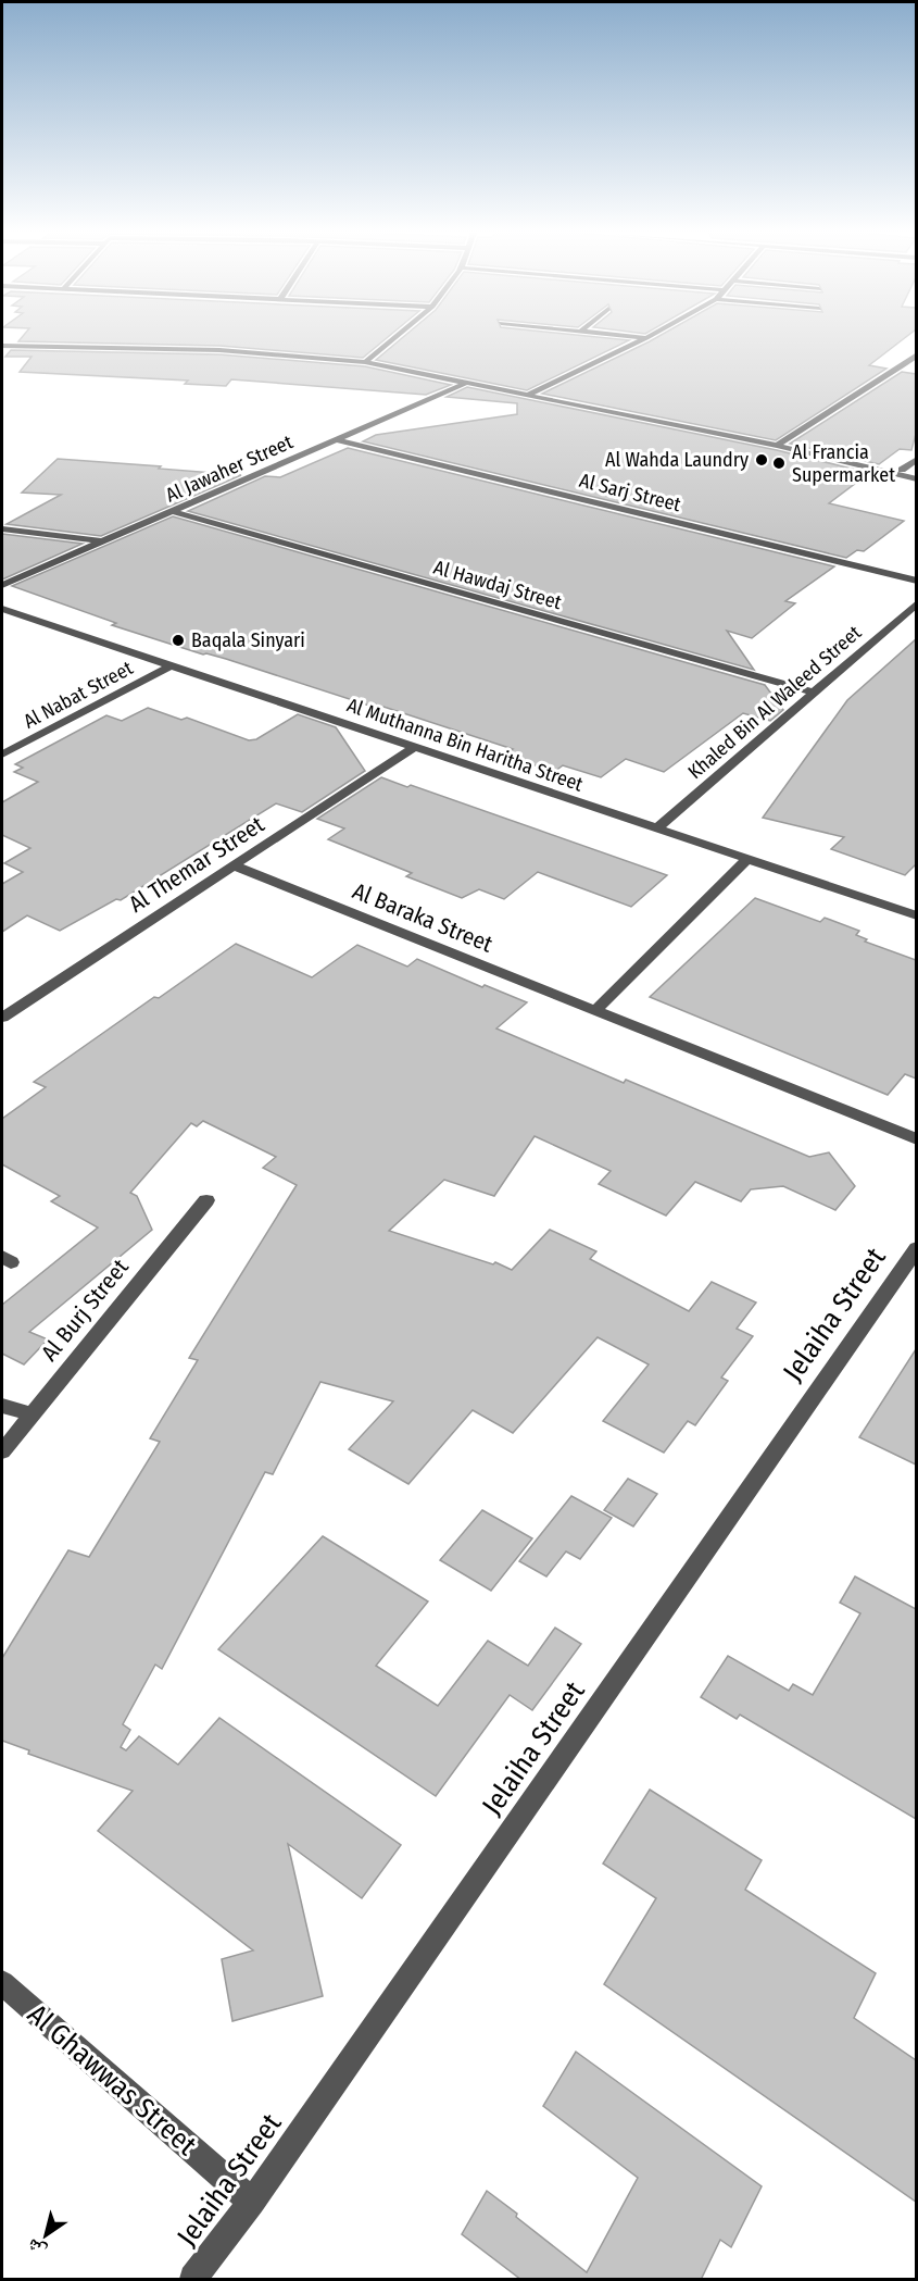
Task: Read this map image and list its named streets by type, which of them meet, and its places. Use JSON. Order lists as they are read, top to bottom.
{
  "streets": {
    "street": [
      "Al Jawaher Street",
      "Al Sarj Street",
      "Al Hawdaj Street",
      "Al Nabat Street",
      "Khaled Bin Al Waleed Street",
      "Al Muthanna Bin Haritha Street",
      "Al Themar Street",
      "Al Baraka Street",
      "Al Burj Street",
      "Jelaiha Street",
      "Al Ghawwas Street"
    ]
  },
  "crossings": [
    ["Al Jawaher Street", "Al Sarj Street"],
    ["Al Jawaher Street", "Al Hawdaj Street"],
    ["Al Hawdaj Street", "Khaled Bin Al Waleed Street"],
    ["Al Nabat Street", "Al Muthanna Bin Haritha Street"],
    ["Khaled Bin Al Waleed Street", "Al Muthanna Bin Haritha Street"],
    ["Al Muthanna Bin Haritha Street", "Al Themar Street"],
    ["Al Themar Street", "Al Baraka Street"],
    ["Jelaiha Street", "Al Ghawwas Street"]
  ],
  "places": ["Al Wahda Laundry", "Al Francia Supermarket", "Baqala Sinyari"],
  "north": "bottom left"
}
